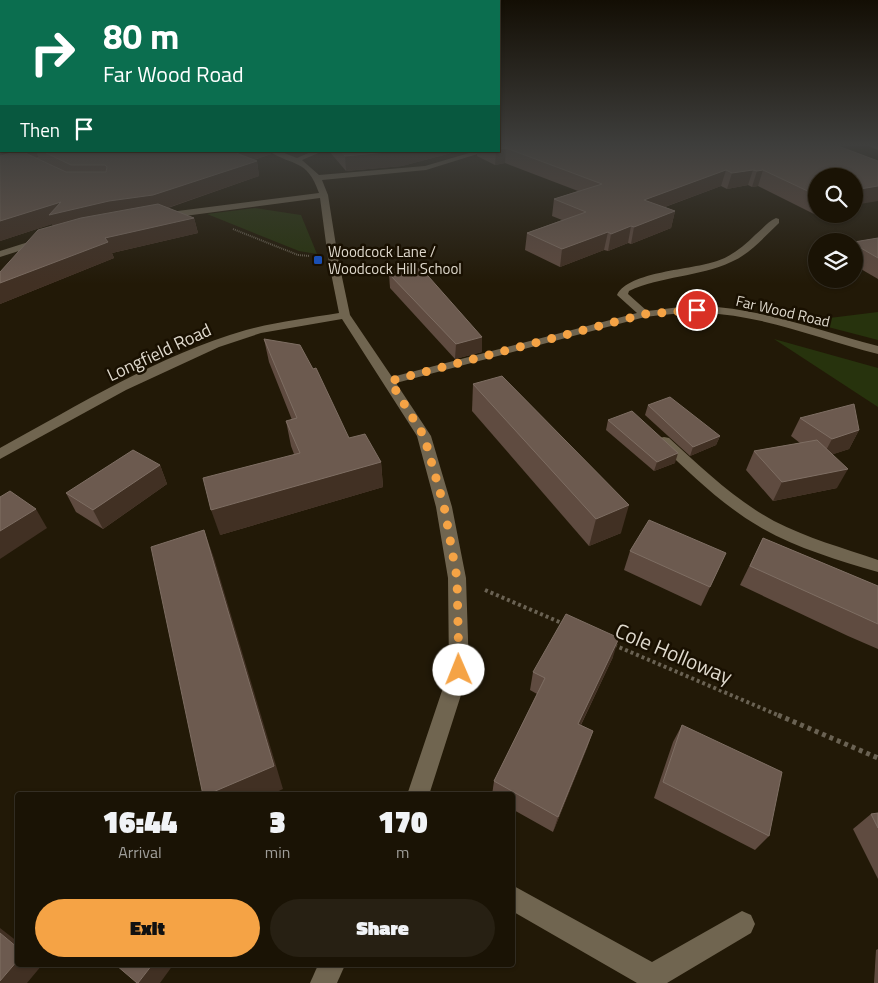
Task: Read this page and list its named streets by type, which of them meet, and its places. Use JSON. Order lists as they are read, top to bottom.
{
  "streets": {
    "street": ["Far Wood Road", "Longfield Road"],
    "path": ["Cole Holloway"]
  },
  "places": {
    "transit": ["Woodcock Lane / Woodcock Hill School"]
  },
  "page": {
    "turn": ["80 m", "Far Wood Road"],
    "then": "Then",
    "eta": [
      "16:44",
      "Arrival",
      "3",
      "min",
      "170",
      "m"
    ],
    "buttons": ["Exit", "Share"]
  }
}
